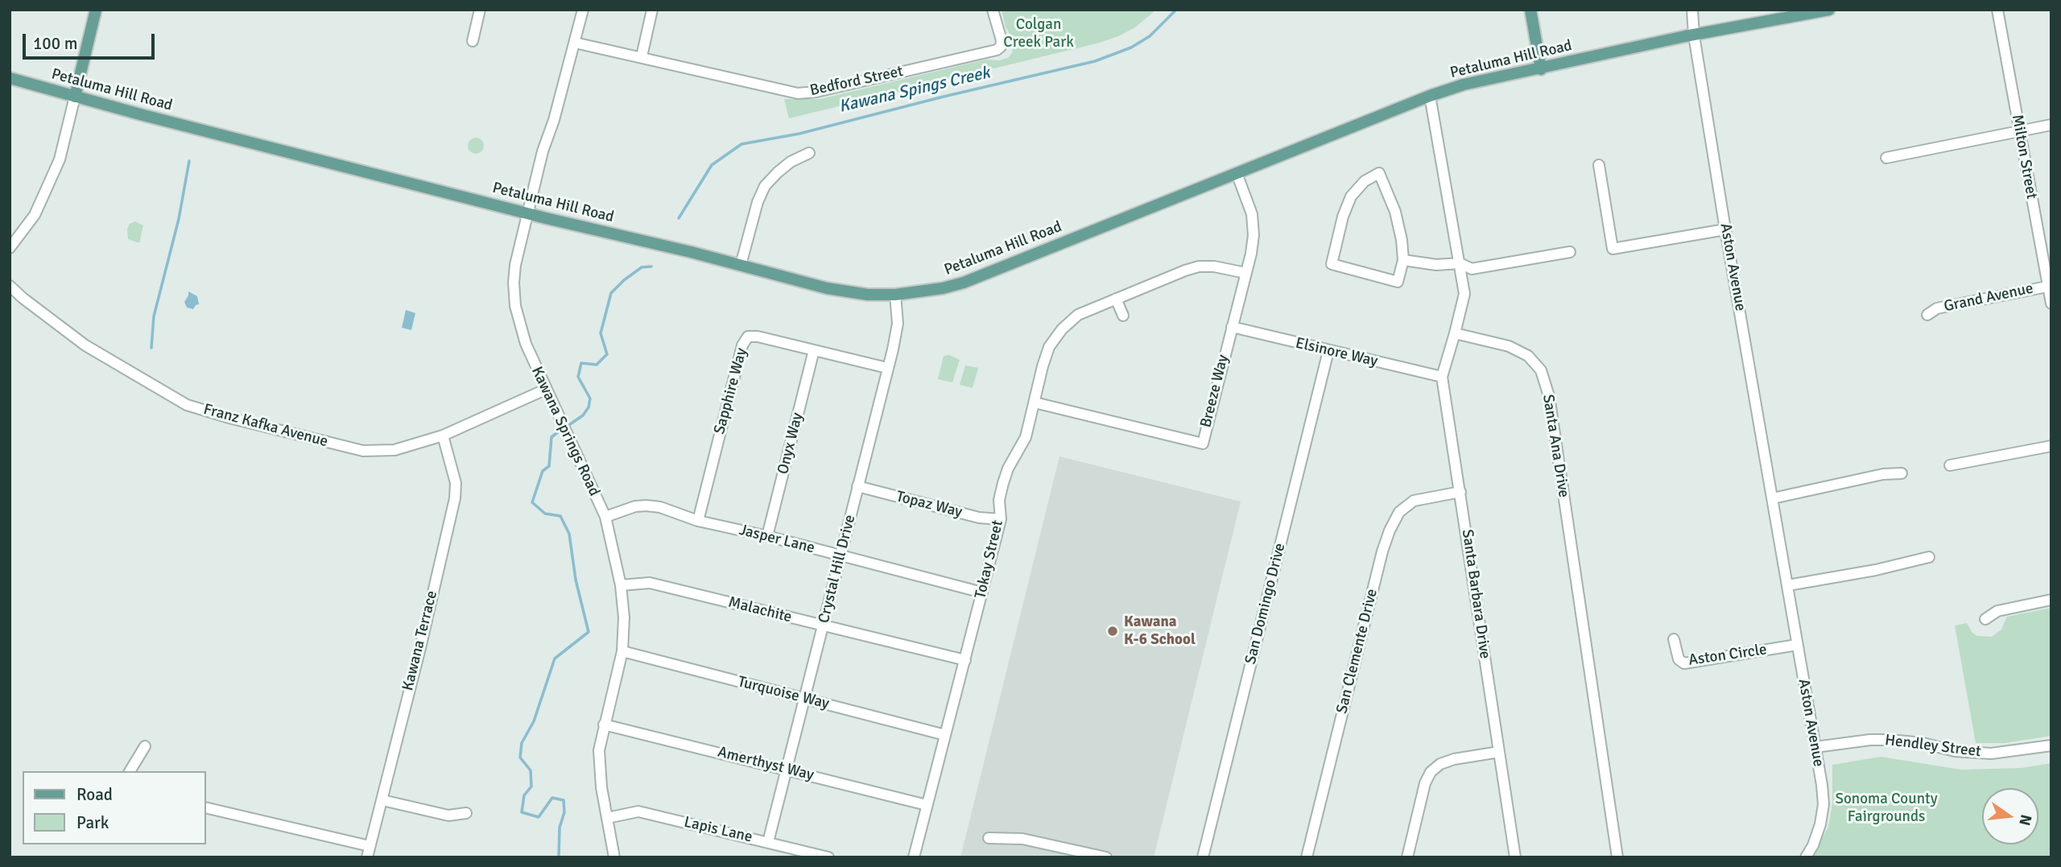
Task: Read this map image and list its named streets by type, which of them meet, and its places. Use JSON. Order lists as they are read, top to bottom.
{
  "streets": {
    "main road": ["Petaluma Hill Road"],
    "street": [
      "Bedford Street",
      "Milton Street",
      "Aston Avenue",
      "Grand Avenue",
      "Elsinore Way",
      "Sapphire Way",
      "Breeze Way",
      "Franz Kafka Avenue",
      "Kawana Springs Road",
      "Onyx Way",
      "Santa Ana Drive",
      "Topaz Way",
      "Jasper Lane",
      "Tokay Street",
      "Crystal Hill Drive",
      "Santa Barbara Drive",
      "San Domingo Drive",
      "Malachite",
      "Kawana Terrace",
      "San Clemente Drive",
      "Aston Circle",
      "Turquoise Way",
      "Hendley Street",
      "Amerthyst Way",
      "Lapis Lane"
    ]
  },
  "crossings": [
    ["Petaluma Hill Road", "Aston Avenue"],
    ["Petaluma Hill Road", "Breeze Way"],
    ["Petaluma Hill Road", "Kawana Springs Road"],
    ["Petaluma Hill Road", "Crystal Hill Drive"],
    ["Bedford Street", "Kawana Springs Road"],
    ["Milton Street", "Grand Avenue"],
    ["Aston Avenue", "Aston Circle"],
    ["Aston Avenue", "Hendley Street"],
    ["Elsinore Way", "Breeze Way"],
    ["Elsinore Way", "Santa Barbara Drive"],
    ["Elsinore Way", "San Domingo Drive"],
    ["Sapphire Way", "Onyx Way"],
    ["Sapphire Way", "Jasper Lane"],
    ["Sapphire Way", "Crystal Hill Drive"],
    ["Breeze Way", "Tokay Street"],
    ["Franz Kafka Avenue", "Kawana Springs Road"],
    ["Franz Kafka Avenue", "Kawana Terrace"],
    ["Kawana Springs Road", "Jasper Lane"],
    ["Kawana Springs Road", "Malachite"],
    ["Kawana Springs Road", "Turquoise Way"],
    ["Kawana Springs Road", "Amerthyst Way"],
    ["Kawana Springs Road", "Lapis Lane"],
    ["Onyx Way", "Jasper Lane"],
    ["Santa Ana Drive", "Santa Barbara Drive"],
    ["Topaz Way", "Tokay Street"],
    ["Topaz Way", "Crystal Hill Drive"],
    ["Jasper Lane", "Tokay Street"],
    ["Jasper Lane", "Crystal Hill Drive"],
    ["Tokay Street", "Malachite"],
    ["Tokay Street", "Turquoise Way"],
    ["Tokay Street", "Amerthyst Way"],
    ["Crystal Hill Drive", "Malachite"],
    ["Crystal Hill Drive", "Turquoise Way"],
    ["Crystal Hill Drive", "Amerthyst Way"],
    ["Crystal Hill Drive", "Lapis Lane"],
    ["Santa Barbara Drive", "San Clemente Drive"]
  ],
  "water": ["Kawana Spings Creek"],
  "parks": ["Colgan Creek Park", "Sonoma County Fairgrounds"],
  "places": ["Kawana K-6 School"],
  "legend": ["Road", "Park"],
  "scale_bar": "100 m",
  "north": "right"
}
